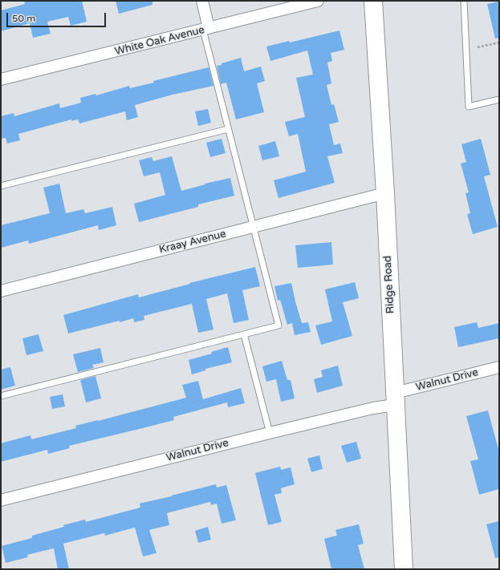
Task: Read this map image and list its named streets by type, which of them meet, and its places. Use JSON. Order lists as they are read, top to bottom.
{
  "streets": {
    "main road": ["Ridge Road"],
    "street": ["White Oak Avenue", "Kraay Avenue", "Walnut Drive"]
  },
  "crossings": [
    ["Kraay Avenue", "Ridge Road"],
    ["Ridge Road", "Walnut Drive"]
  ],
  "scale_bar": "50 m"
}
